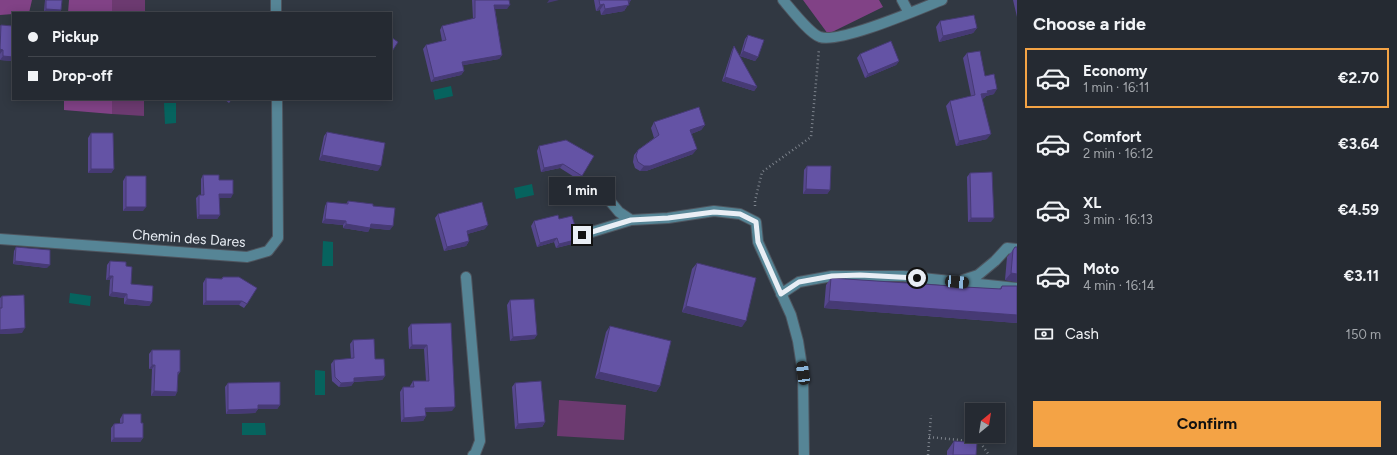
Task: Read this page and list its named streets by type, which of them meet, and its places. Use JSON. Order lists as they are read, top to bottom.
{
  "streets": {
    "street": ["Chemin des Dares"]
  },
  "north": "top right",
  "page": {
    "heading": "Choose a ride",
    "banner": ["Pickup", "Drop-off"],
    "list": [
      {
        "name": "Economy",
        "note": "1 min · 16:11",
        "value": "€2.70"
      },
      {
        "name": "Comfort",
        "note": "2 min · 16:12",
        "value": "€3.64"
      },
      {
        "name": "XL",
        "note": "3 min · 16:13",
        "value": "€4.59"
      },
      {
        "name": "Moto",
        "note": "4 min · 16:14",
        "value": "€3.11"
      }
    ],
    "bubble": "1 min",
    "pay": ["Cash", "150 m"],
    "buttons": "Confirm"
  }
}
